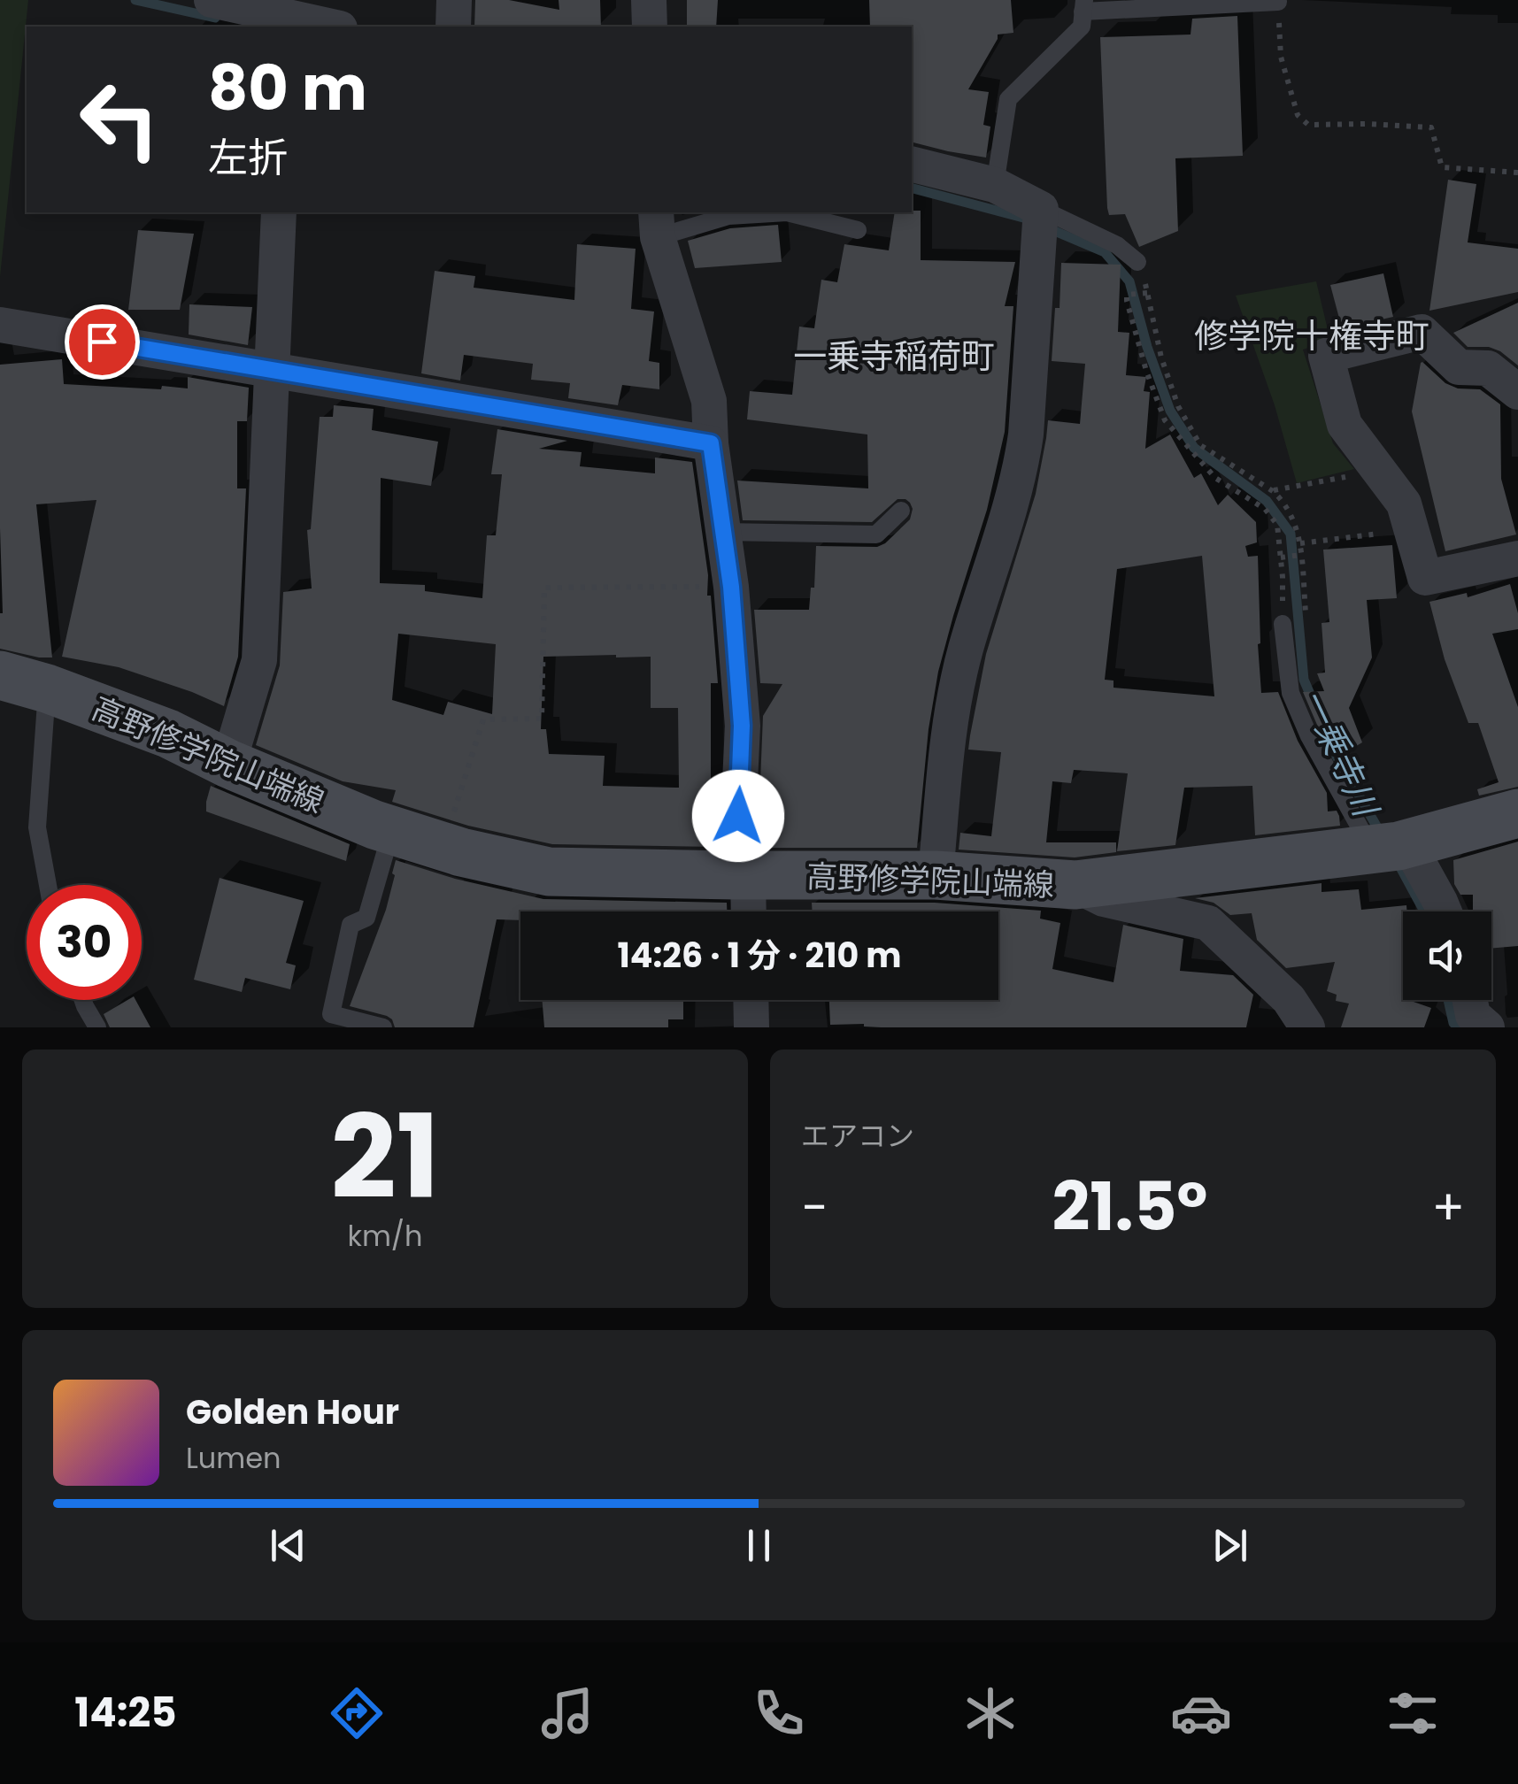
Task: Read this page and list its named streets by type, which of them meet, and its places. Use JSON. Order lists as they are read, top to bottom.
{
  "streets": {
    "main road": ["高野修学院山端線"]
  },
  "districts": ["修学院十権寺町", "一乗寺稲荷町"],
  "water": ["一乗寺川"],
  "page": {
    "turn": ["80 m", "左折"],
    "limit": "30",
    "trip": "14:26 · 1 分 · 210 m",
    "tile": [
      ["21", "km/h"],
      "エアコン"
    ],
    "heat": ["−", "21.5°", "+"],
    "song": ["Golden Hour", "Lumen"],
    "tabs": "14:25"
  }
}
